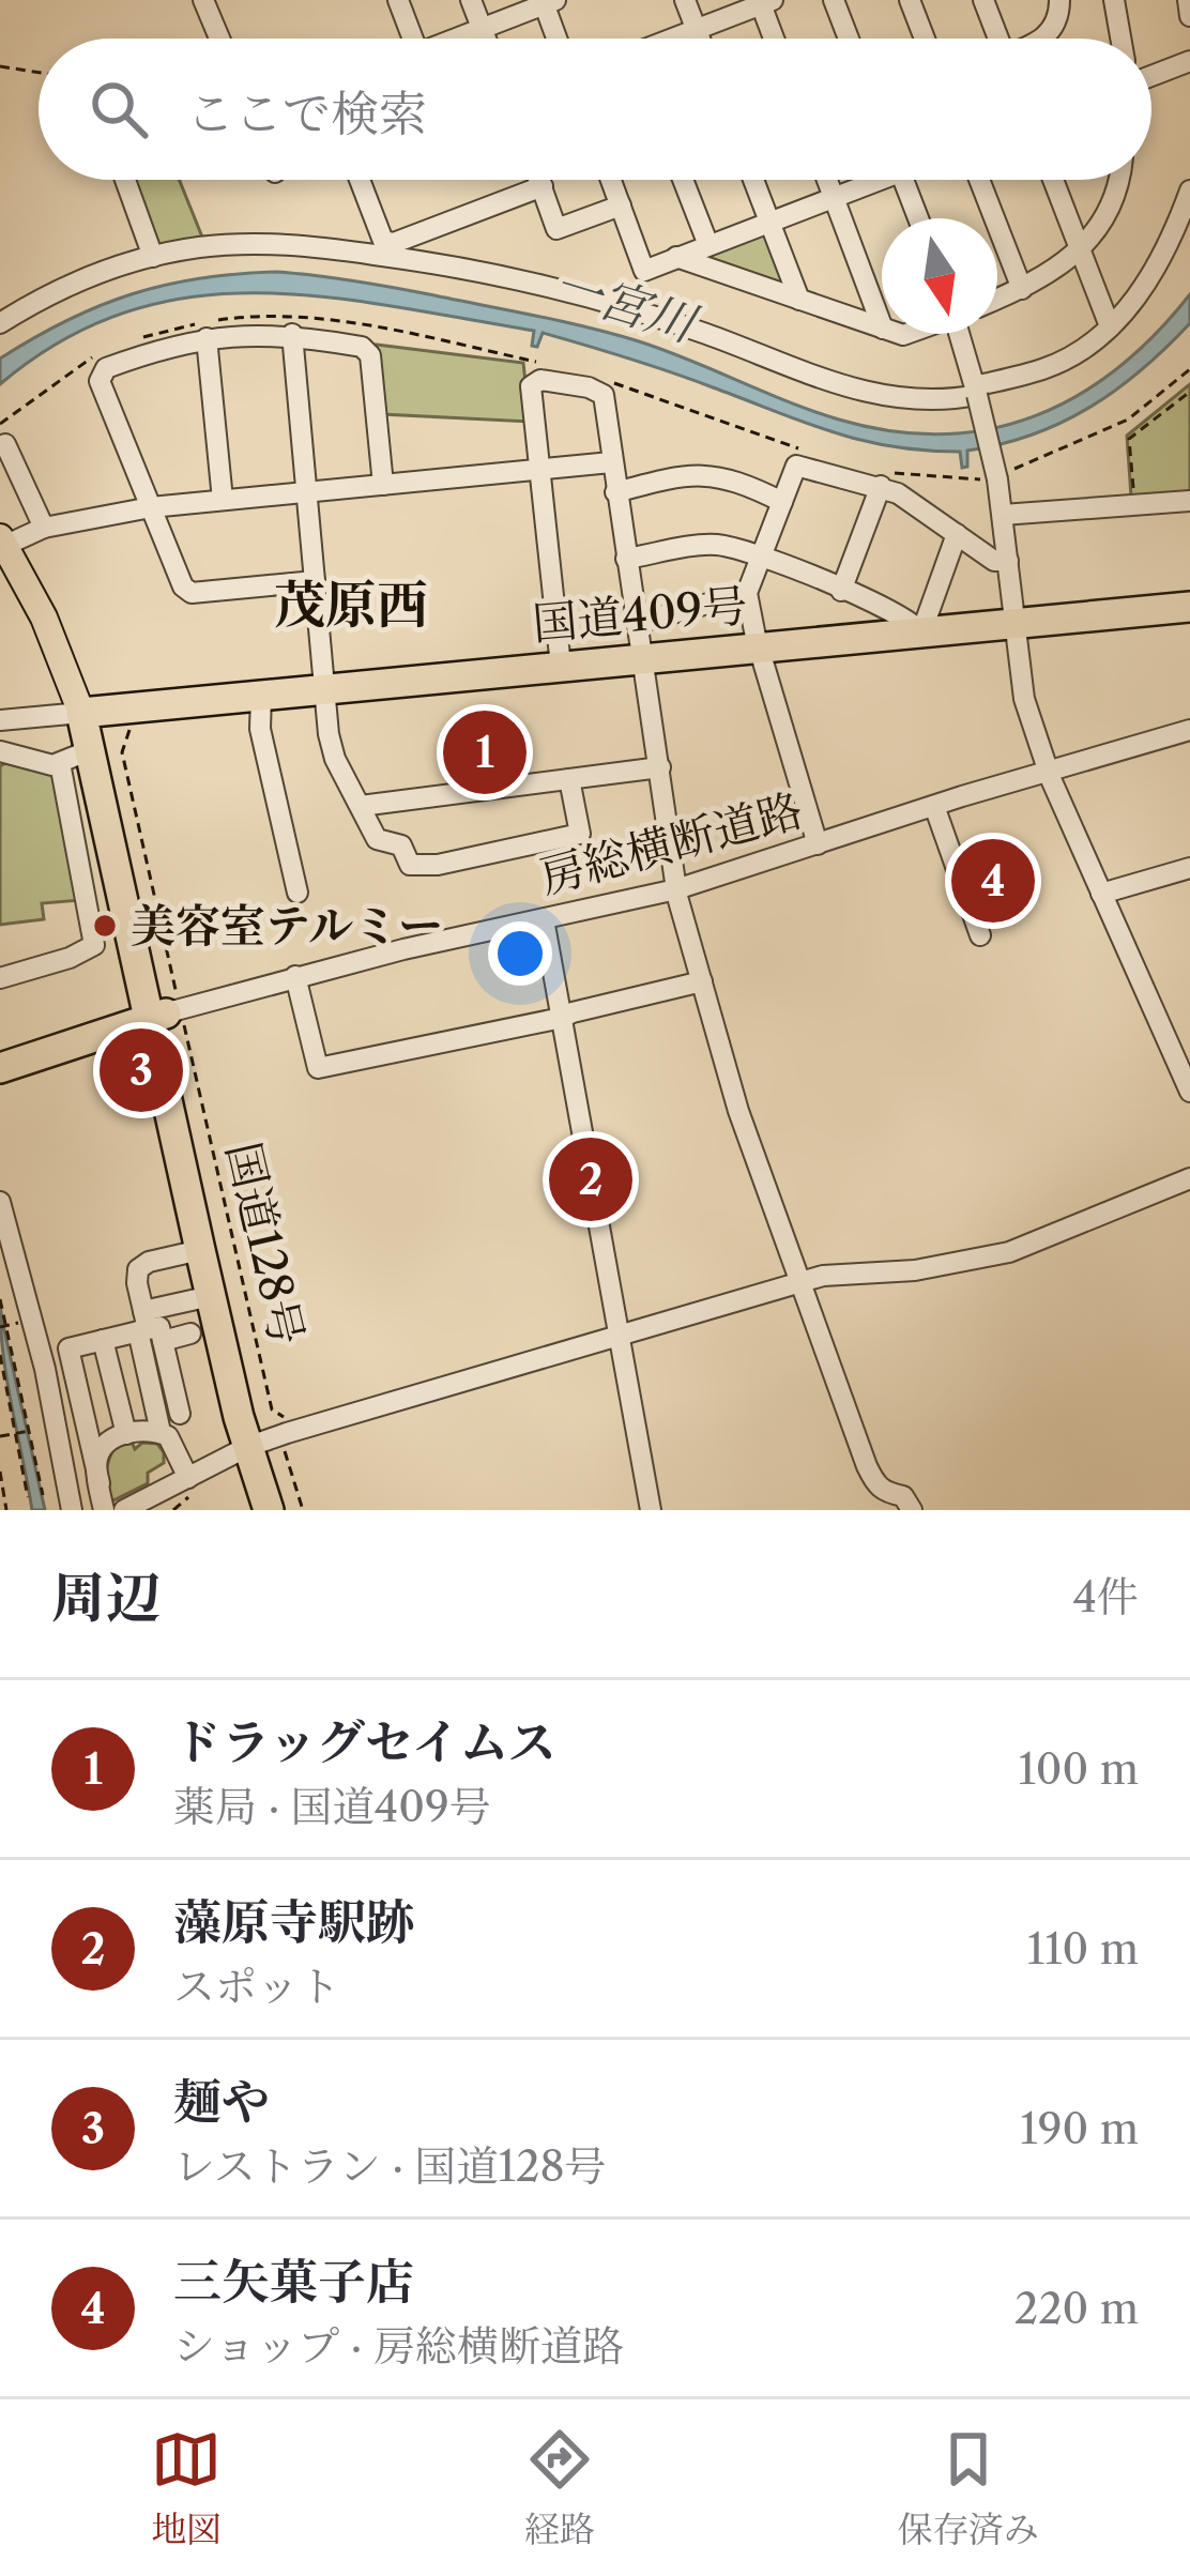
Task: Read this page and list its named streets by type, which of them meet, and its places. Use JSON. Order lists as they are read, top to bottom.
{
  "streets": {
    "highway": ["国道409号", "国道128号"],
    "street": ["房総横断道路"]
  },
  "crossings": [
    ["房総横断道路", "国道128号"]
  ],
  "districts": ["茂原西"],
  "water": ["一宮川"],
  "places": ["美容室テルミー"],
  "north": "bottom",
  "page": {
    "search": "ここで検索",
    "pins": [
      "1",
      "4",
      "3",
      "2"
    ],
    "heading": ["周辺", "4件"],
    "list": [
      {
        "mark": "1",
        "name": "ドラッグセイムス",
        "note": "薬局 · 国道409号",
        "value": "100 m"
      },
      {
        "mark": "2",
        "name": "藻原寺駅跡",
        "note": "スポット",
        "value": "110 m"
      },
      {
        "mark": "3",
        "name": "麺や",
        "note": "レストラン · 国道128号",
        "value": "190 m"
      },
      {
        "mark": "4",
        "name": "三矢菓子店",
        "note": "ショップ · 房総横断道路",
        "value": "220 m"
      }
    ],
    "nav": ["地図", "経路", "保存済み"]
  }
}
